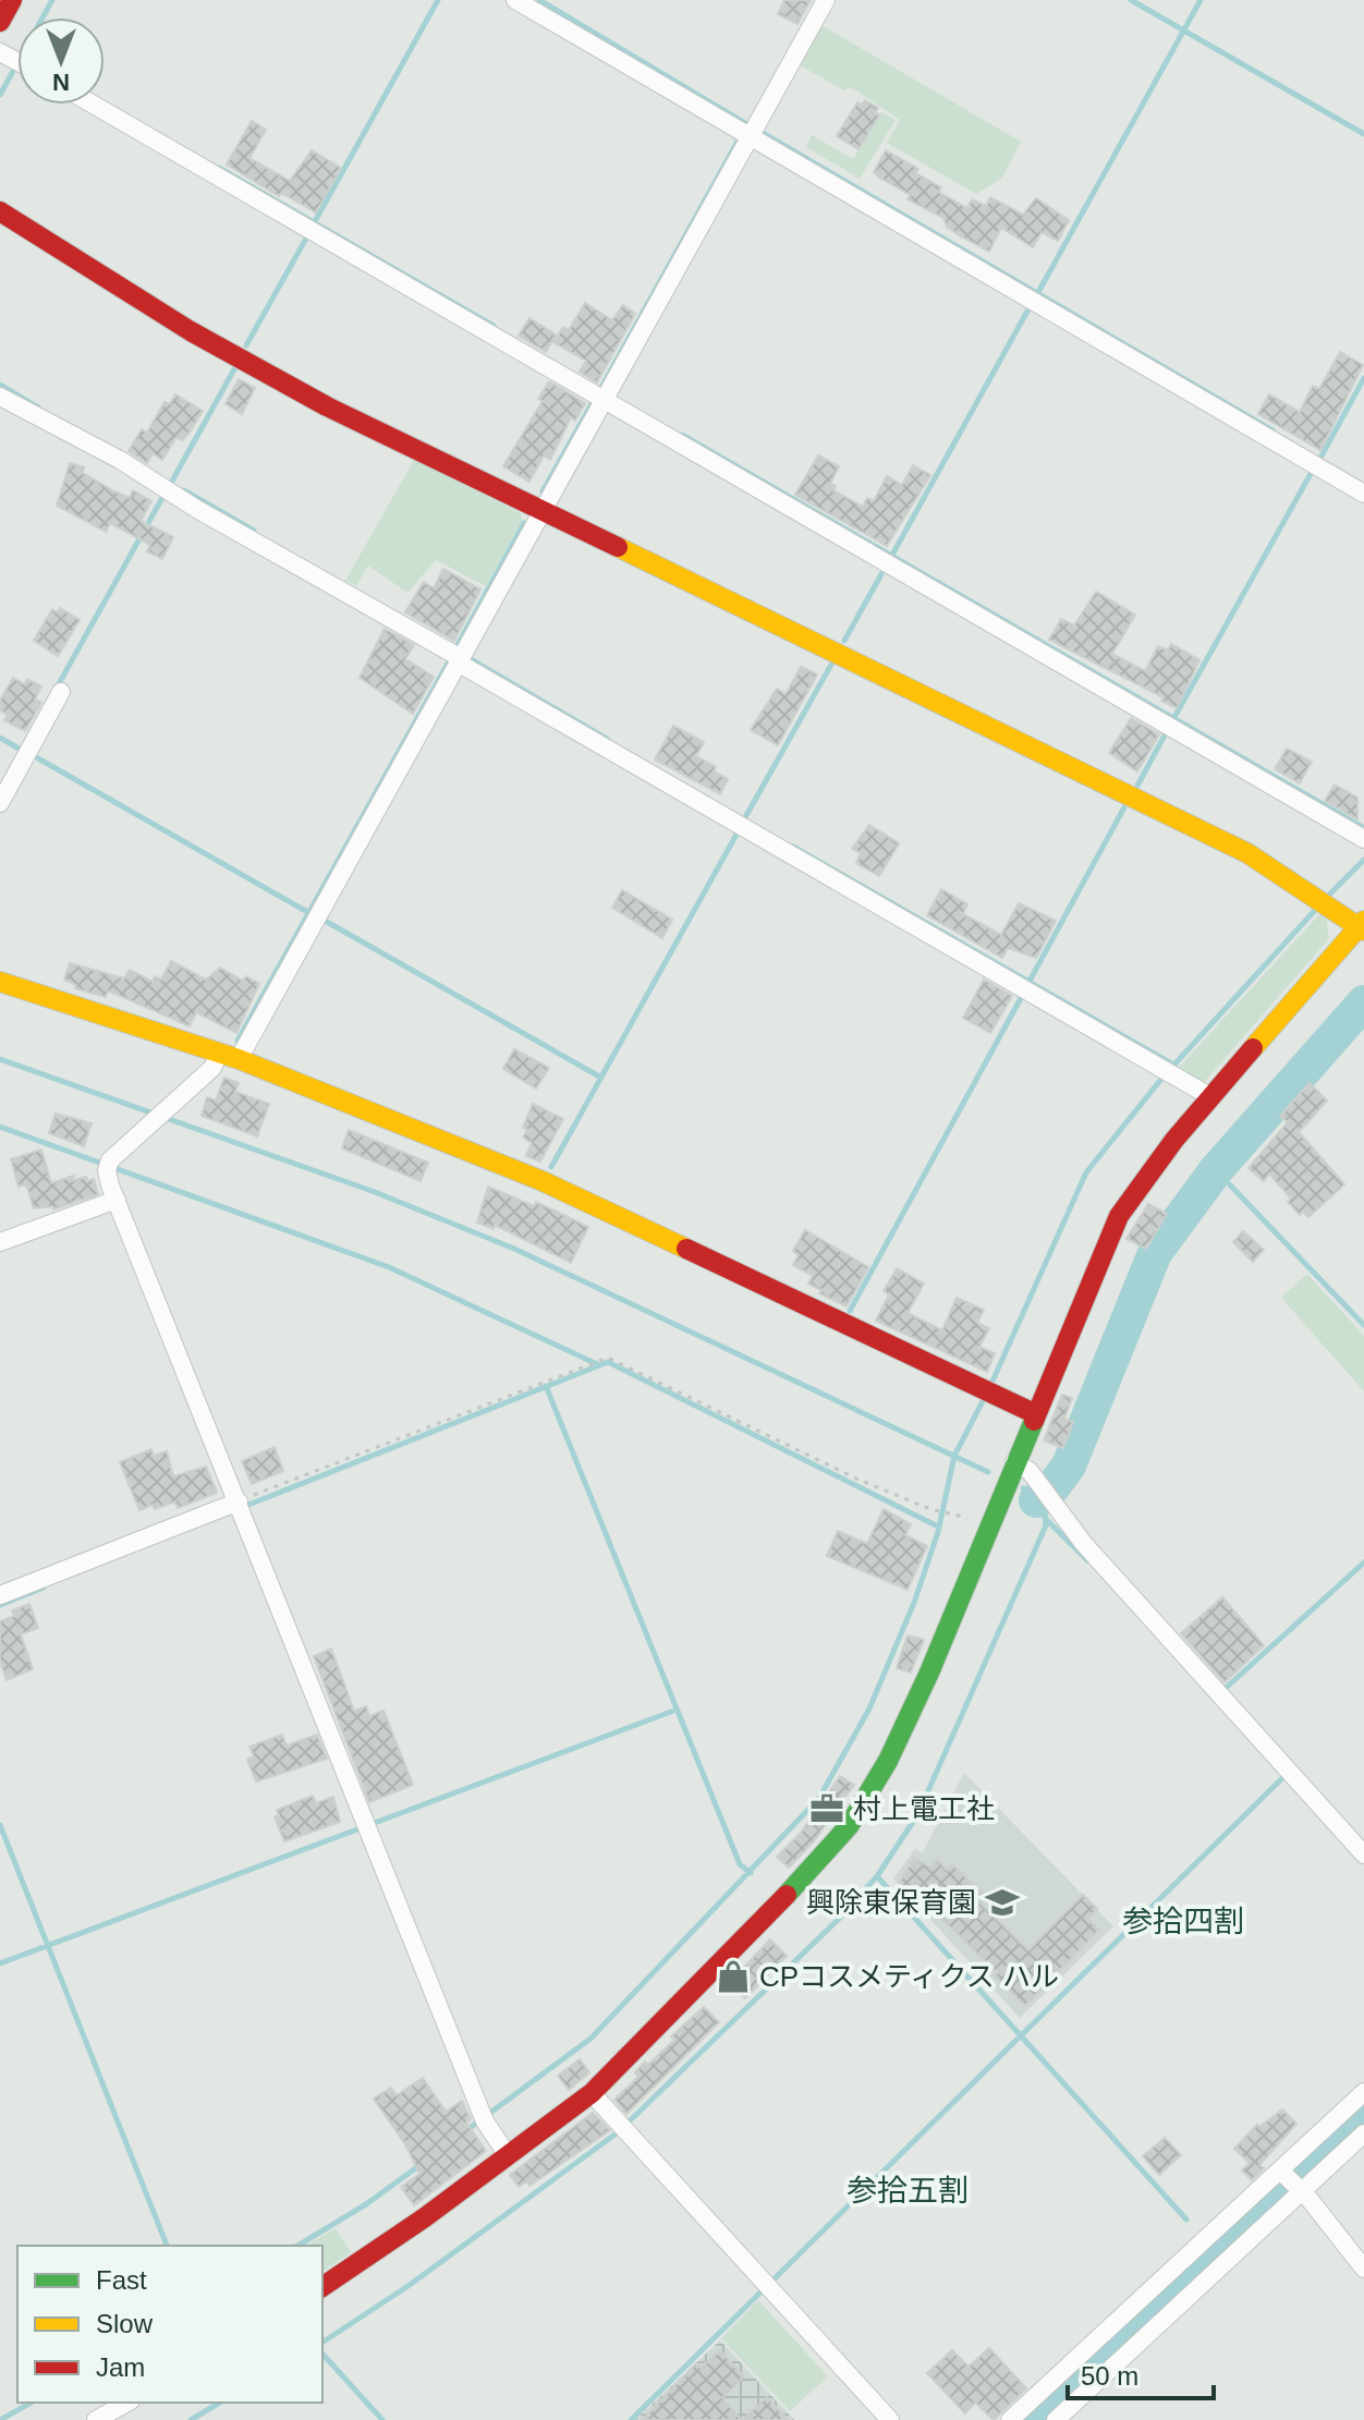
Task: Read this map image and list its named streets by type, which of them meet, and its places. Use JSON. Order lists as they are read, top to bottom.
{
  "districts": ["参拾四割", "参拾五割"],
  "places": {
    "office": ["村上電工社"],
    "school or university": ["興除東保育園"],
    "shop": ["CPコスメティクス ハル"]
  },
  "legend": ["Fast", "Slow", "Jam"],
  "scale_bar": "50 m",
  "north": "bottom"
}
